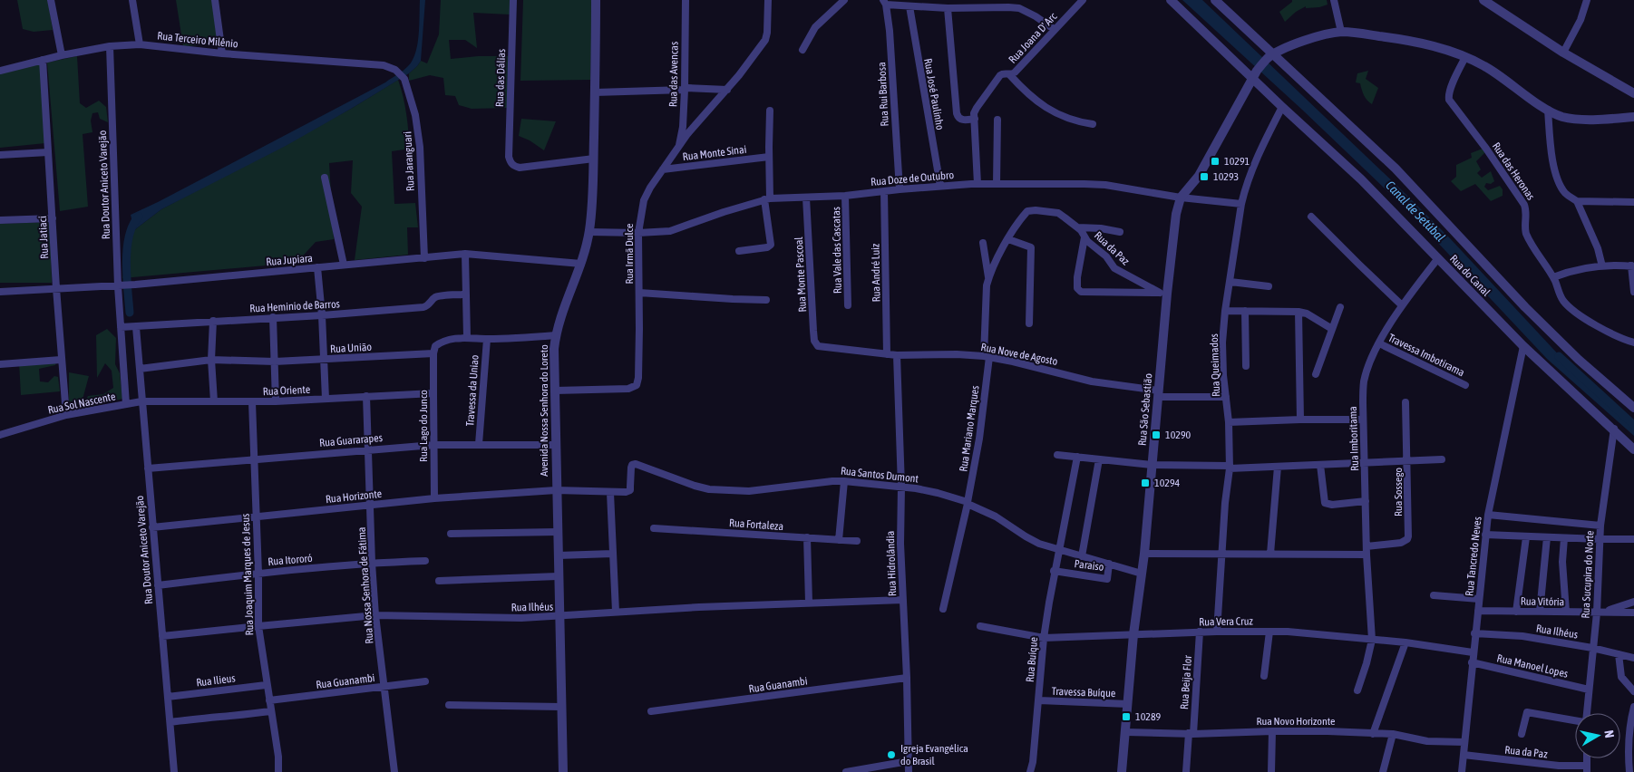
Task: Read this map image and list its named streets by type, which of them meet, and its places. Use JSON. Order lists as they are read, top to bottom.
{
  "streets": {
    "street": [
      "Rua Joana D' Arc",
      "Rua Terceiro Milênio",
      "Rua das Avencas",
      "Rua das Dálias",
      "Rua Rui Barbosa",
      "Rua José Paulinho",
      "Rua Monte Sinai",
      "Rua Jaranguari",
      "Rua das Heronas",
      "Rua Doze de Outubro",
      "Rua Doutor Aniceto Varejão",
      "Rua Jatiaci",
      "Rua da Paz",
      "Rua Vale das Cascatas",
      "Rua Irmã Dulce",
      "Rua Jupiara",
      "Rua André Luiz",
      "Rua Monte Pascoal",
      "Rua do Canal",
      "Rua Heminio de Barros",
      "Rua União",
      "Rua Nove de Agosto",
      "Travessa Imbotirama",
      "Rua Queimados",
      "Rua Oriente",
      "Travessa da Uniao",
      "Rua Sol Nascente",
      "Rua São Sebastião",
      "Avenida Nossa Senhora do Loreto",
      "Rua Lago do Junco",
      "Rua Mariano Marques",
      "Rua Imboritama",
      "Rua Guararapes",
      "Rua Santos Dumont",
      "Rua Sossego",
      "Rua Horizonte",
      "Rua Fortaleza",
      "Rua Tancredo Neves",
      "Rua Itororó",
      "Rua Hidrolândia",
      "Paraiso",
      "Rua Joaquim Marques de Jesus",
      "Rua Sucupira do Norte",
      "Rua Nossa Senhora de Fátima",
      "Rua Vitória",
      "Rua Ilhéus",
      "Rua Vera Cruz",
      "Rua Buíque",
      "Rua Manoel Lopes",
      "Rua Ilieus",
      "Rua Guanambi",
      "Rua Beija Flor",
      "Travessa Buíque",
      "Rua Novo Horizonte"
    ]
  },
  "crossings": [
    ["Rua Joana D' Arc", "Rua Doze de Outubro"],
    ["Rua Terceiro Milênio", "Rua Jaranguari"],
    ["Rua Terceiro Milênio", "Rua Doutor Aniceto Varejão"],
    ["Rua Terceiro Milênio", "Rua Jatiaci"],
    ["Rua das Avencas", "Rua Irmã Dulce"],
    ["Rua das Dálias", "Avenida Nossa Senhora do Loreto"],
    ["Rua Rui Barbosa", "Rua Doze de Outubro"],
    ["Rua José Paulinho", "Rua Doze de Outubro"],
    ["Rua Monte Sinai", "Rua Irmã Dulce"],
    ["Rua Jaranguari", "Rua Jupiara"],
    ["Rua Doze de Outubro", "Rua Vale das Cascatas"],
    ["Rua Doze de Outubro", "Rua Irmã Dulce"],
    ["Rua Doze de Outubro", "Rua André Luiz"],
    ["Rua Doze de Outubro", "Rua Monte Pascoal"],
    ["Rua Doze de Outubro", "Rua Queimados"],
    ["Rua Doze de Outubro", "Rua São Sebastião"],
    ["Rua Doze de Outubro", "Avenida Nossa Senhora do Loreto"],
    ["Rua Doutor Aniceto Varejão", "Rua Jupiara"],
    ["Rua Doutor Aniceto Varejão", "Rua Heminio de Barros"],
    ["Rua Doutor Aniceto Varejão", "Rua União"],
    ["Rua Doutor Aniceto Varejão", "Rua Oriente"],
    ["Rua Doutor Aniceto Varejão", "Rua Sol Nascente"],
    ["Rua Doutor Aniceto Varejão", "Rua Guararapes"],
    ["Rua Doutor Aniceto Varejão", "Rua Horizonte"],
    ["Rua Doutor Aniceto Varejão", "Rua Itororó"],
    ["Rua Doutor Aniceto Varejão", "Rua Ilhéus"],
    ["Rua Doutor Aniceto Varejão", "Rua Ilieus"],
    ["Rua Jatiaci", "Rua Jupiara"],
    ["Rua Jatiaci", "Rua Sol Nascente"],
    ["Rua da Paz", "Rua São Sebastião"],
    ["Rua da Paz", "Rua Mariano Marques"],
    ["Rua da Paz", "Rua Tancredo Neves"],
    ["Rua Irmã Dulce", "Avenida Nossa Senhora do Loreto"],
    ["Rua Jupiara", "Avenida Nossa Senhora do Loreto"],
    ["Rua André Luiz", "Rua Nove de Agosto"],
    ["Rua Monte Pascoal", "Rua Nove de Agosto"],
    ["Rua do Canal", "Rua Queimados"],
    ["Rua do Canal", "Rua São Sebastião"],
    ["Rua do Canal", "Rua Imboritama"],
    ["Rua do Canal", "Rua Tancredo Neves"],
    ["Rua do Canal", "Rua Sucupira do Norte"],
    ["Rua União", "Rua Lago do Junco"],
    ["Rua Nove de Agosto", "Rua Queimados"],
    ["Rua Nove de Agosto", "Rua São Sebastião"],
    ["Rua Nove de Agosto", "Rua Mariano Marques"],
    ["Rua Nove de Agosto", "Rua Hidrolândia"],
    ["Travessa Imbotirama", "Rua Imboritama"],
    ["Rua Queimados", "Rua Vera Cruz"],
    ["Rua Oriente", "Rua Sol Nascente"],
    ["Rua Oriente", "Rua Lago do Junco"],
    ["Rua Oriente", "Rua Joaquim Marques de Jesus"],
    ["Rua Oriente", "Rua Nossa Senhora de Fátima"],
    ["Travessa da Uniao", "Rua Guararapes"],
    ["Rua São Sebastião", "Rua Santos Dumont"],
    ["Rua São Sebastião", "Rua Vera Cruz"],
    ["Rua São Sebastião", "Travessa Buíque"],
    ["Rua São Sebastião", "Rua Novo Horizonte"],
    ["Avenida Nossa Senhora do Loreto", "Rua Guararapes"],
    ["Avenida Nossa Senhora do Loreto", "Rua Horizonte"],
    ["Avenida Nossa Senhora do Loreto", "Rua Ilhéus"],
    ["Rua Lago do Junco", "Rua Guararapes"],
    ["Rua Lago do Junco", "Rua Horizonte"],
    ["Rua Mariano Marques", "Rua Santos Dumont"],
    ["Rua Imboritama", "Rua Sossego"],
    ["Rua Imboritama", "Rua Vera Cruz"],
    ["Rua Guararapes", "Rua Joaquim Marques de Jesus"],
    ["Rua Guararapes", "Rua Nossa Senhora de Fátima"],
    ["Rua Santos Dumont", "Rua Horizonte"],
    ["Rua Santos Dumont", "Rua Hidrolândia"],
    ["Rua Santos Dumont", "Paraiso"],
    ["Rua Santos Dumont", "Rua Buíque"],
    ["Rua Horizonte", "Rua Joaquim Marques de Jesus"],
    ["Rua Horizonte", "Rua Nossa Senhora de Fátima"],
    ["Rua Tancredo Neves", "Rua Vitória"],
    ["Rua Tancredo Neves", "Rua Ilhéus"],
    ["Rua Tancredo Neves", "Rua Vera Cruz"],
    ["Rua Tancredo Neves", "Rua Manoel Lopes"],
    ["Rua Tancredo Neves", "Rua Novo Horizonte"],
    ["Rua Itororó", "Rua Joaquim Marques de Jesus"],
    ["Rua Itororó", "Rua Nossa Senhora de Fátima"],
    ["Rua Hidrolândia", "Rua Ilhéus"],
    ["Rua Hidrolândia", "Rua Guanambi"],
    ["Paraiso", "Rua Buíque"],
    ["Rua Joaquim Marques de Jesus", "Rua Ilhéus"],
    ["Rua Joaquim Marques de Jesus", "Rua Ilieus"],
    ["Rua Joaquim Marques de Jesus", "Rua Guanambi"],
    ["Rua Sucupira do Norte", "Rua Vitória"],
    ["Rua Sucupira do Norte", "Rua Ilhéus"],
    ["Rua Sucupira do Norte", "Rua Manoel Lopes"],
    ["Rua Nossa Senhora de Fátima", "Rua Ilhéus"],
    ["Rua Nossa Senhora de Fátima", "Rua Guanambi"],
    ["Rua Vera Cruz", "Rua Buíque"],
    ["Rua Vera Cruz", "Rua Beija Flor"],
    ["Rua Buíque", "Travessa Buíque"],
    ["Rua Beija Flor", "Rua Novo Horizonte"]
  ],
  "water": ["Canal de Setúbal"],
  "places": {
    "transit": [
      "10291",
      "10293",
      "10290",
      "10294",
      "10289"
    ],
    "other": ["Igreja Evangélica do Brasil"]
  },
  "north": "right"
}
